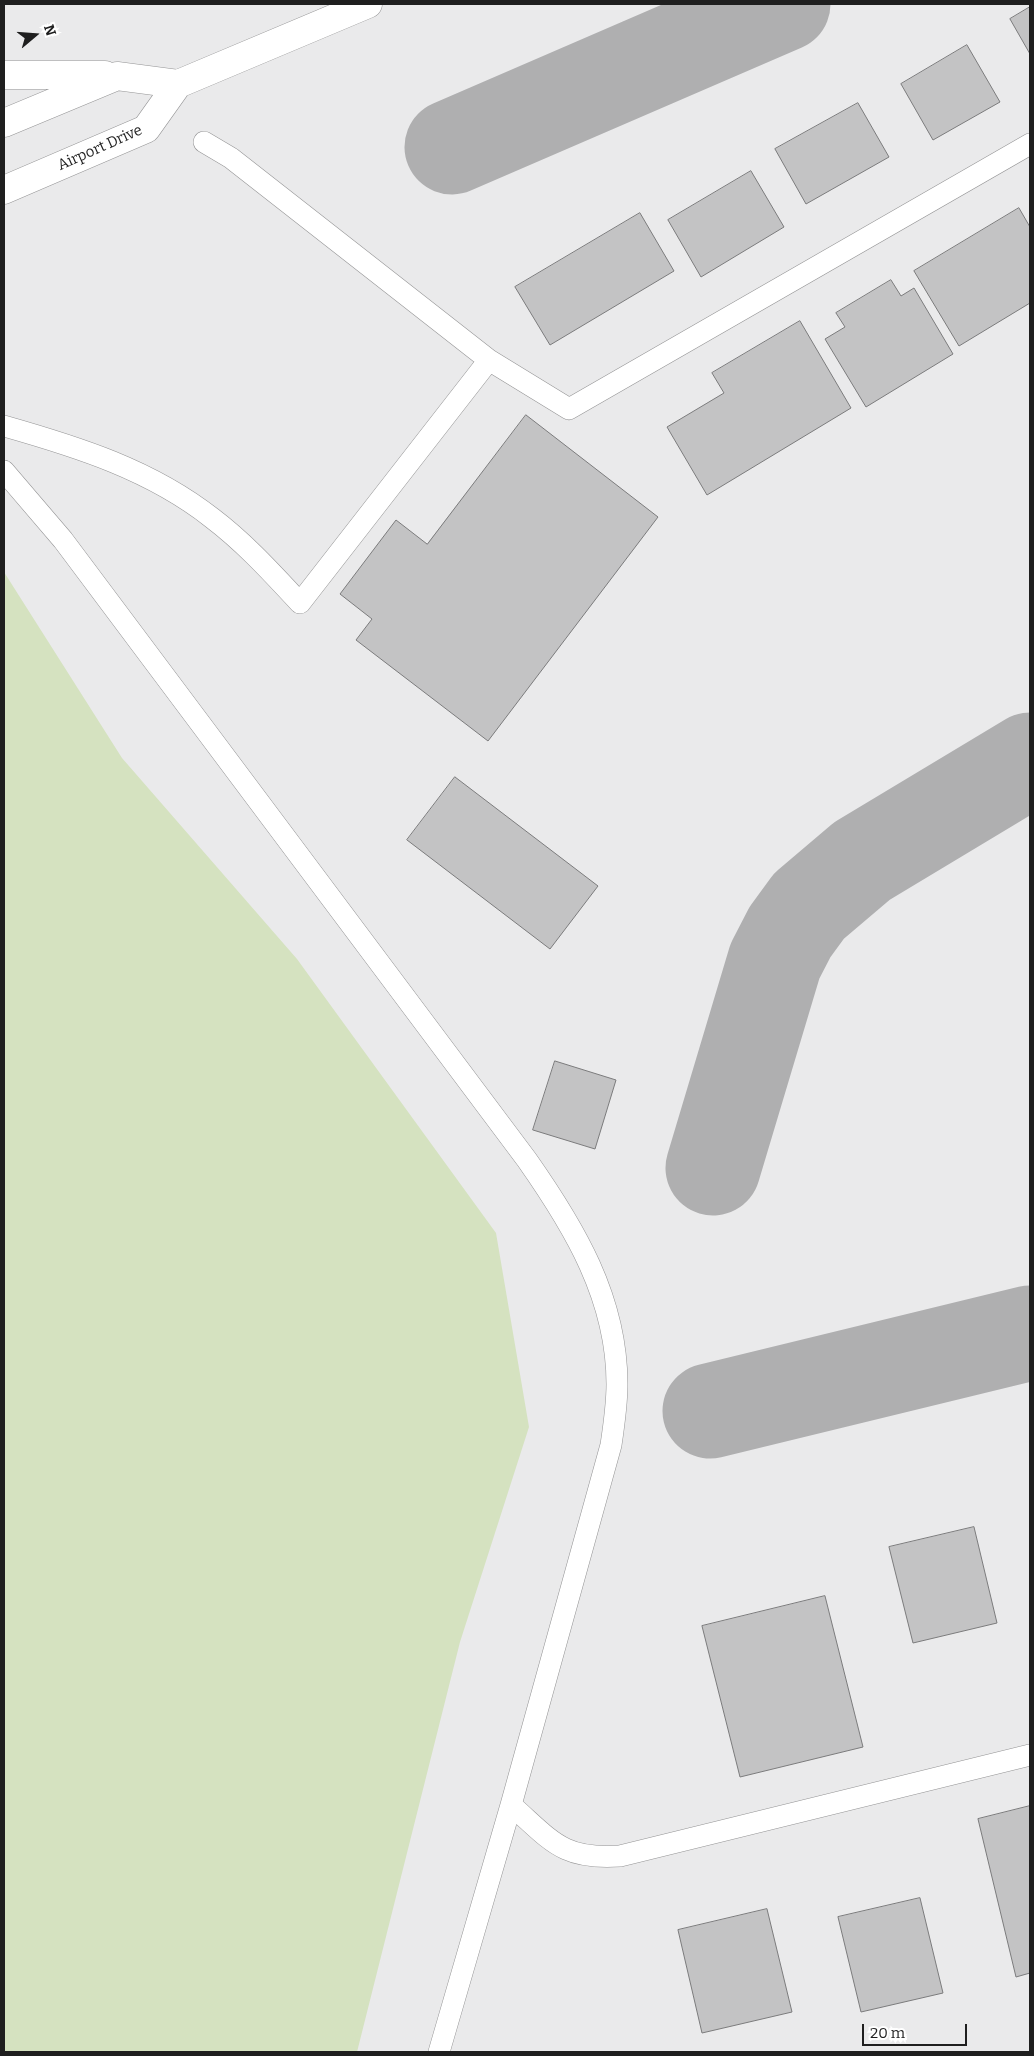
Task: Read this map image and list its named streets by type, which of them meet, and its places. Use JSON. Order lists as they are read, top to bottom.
{
  "streets": {
    "street": ["Airport Drive"]
  },
  "scale_bar": "20 m",
  "north": "right"
}
